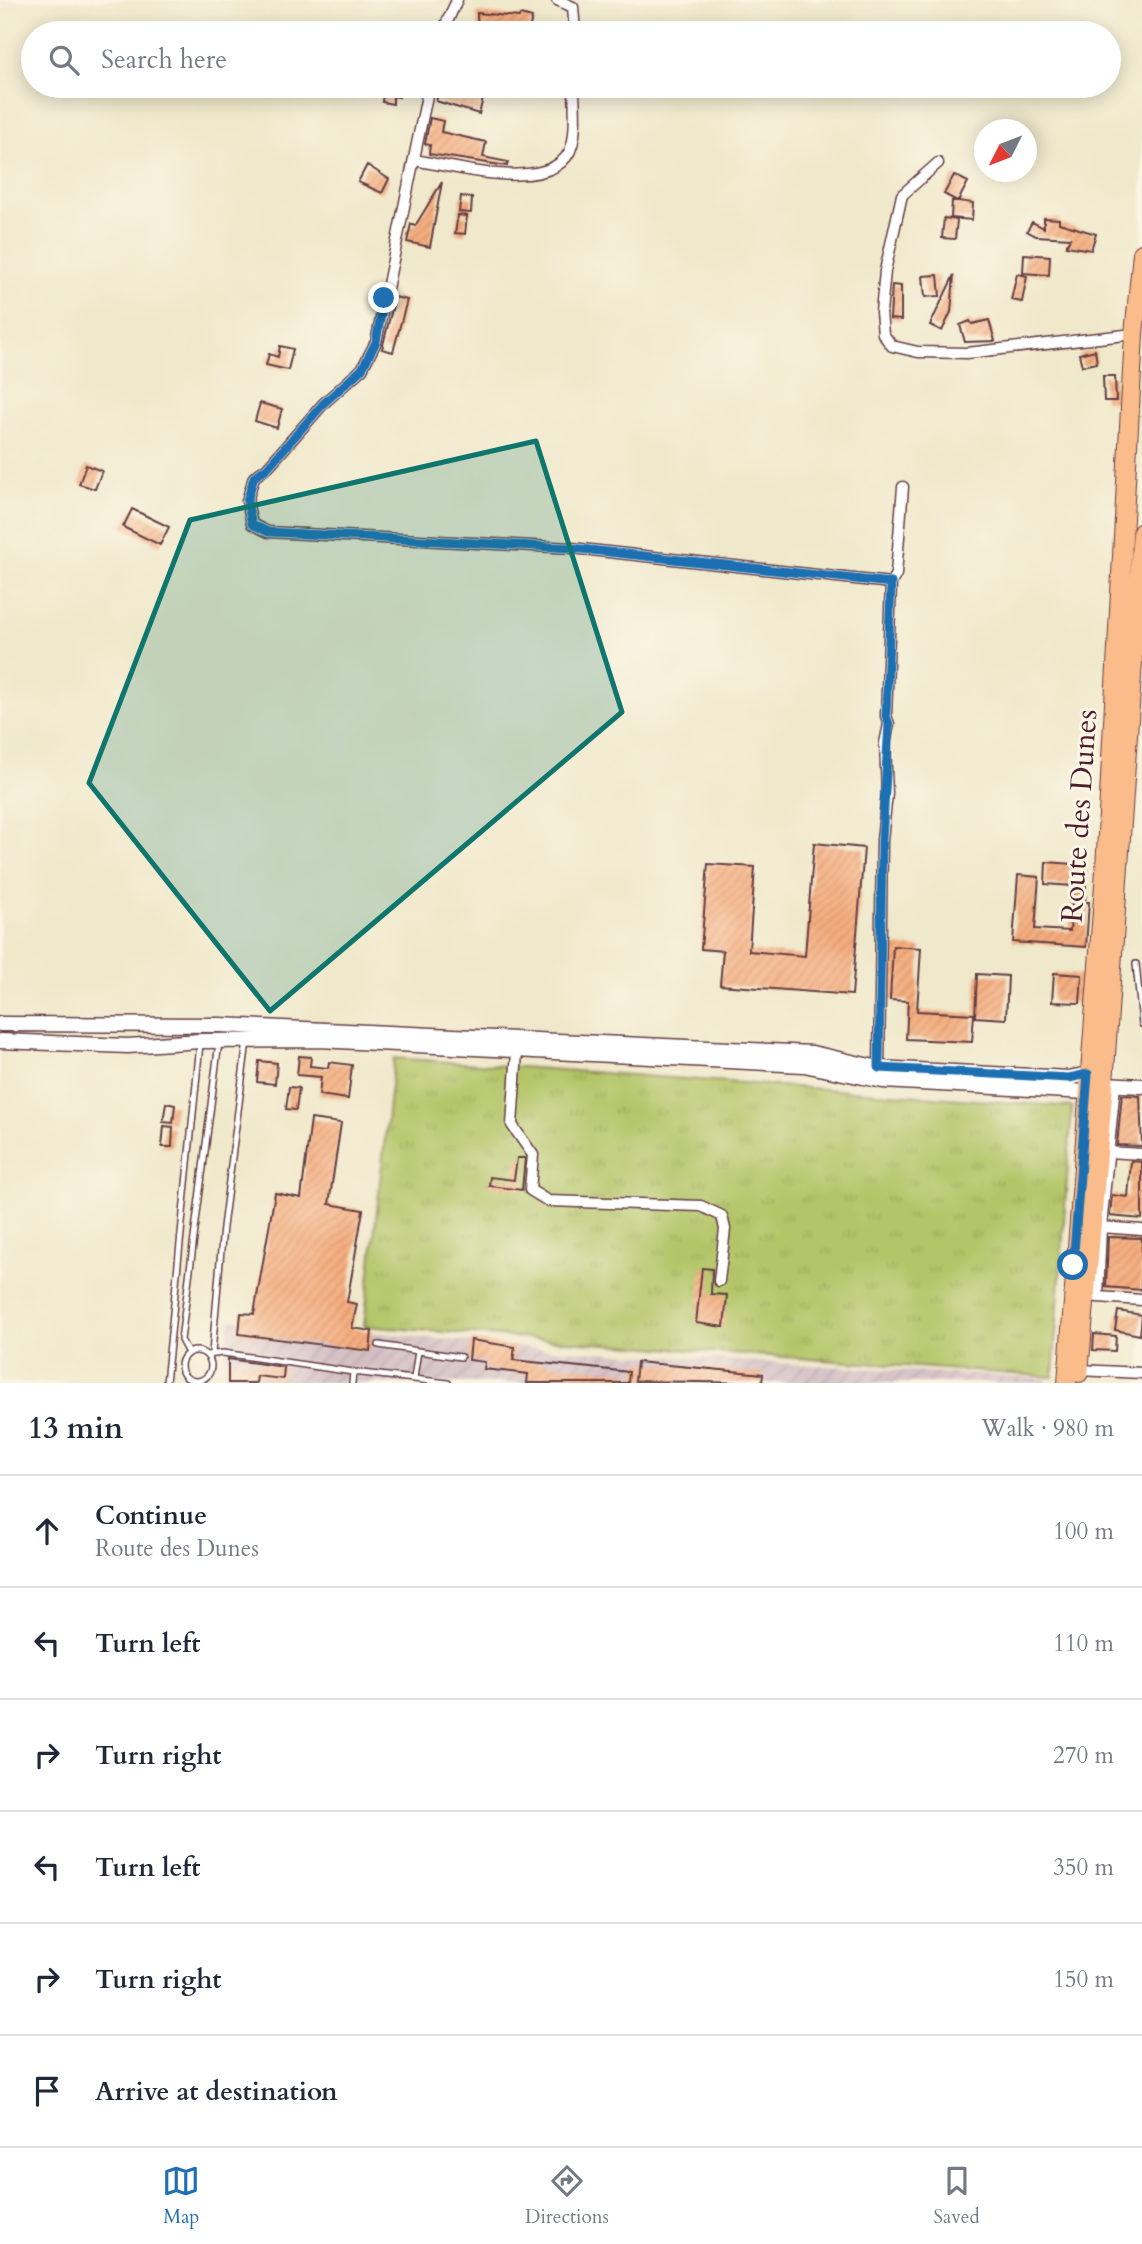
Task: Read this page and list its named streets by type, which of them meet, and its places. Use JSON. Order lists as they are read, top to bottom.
{
  "streets": {
    "main road": ["Route des Dunes"]
  },
  "north": "bottom left",
  "page": {
    "search": "Search here",
    "heading": ["13 min", "Walk · 980 m"],
    "list": [
      ["Continue", "Route des Dunes", "100 m"],
      ["Turn left", "110 m"],
      ["Turn right", "270 m"],
      ["Turn left", "350 m"],
      ["Turn right", "150 m"],
      "Arrive at destination"
    ],
    "nav": ["Map", "Directions", "Saved"]
  }
}
